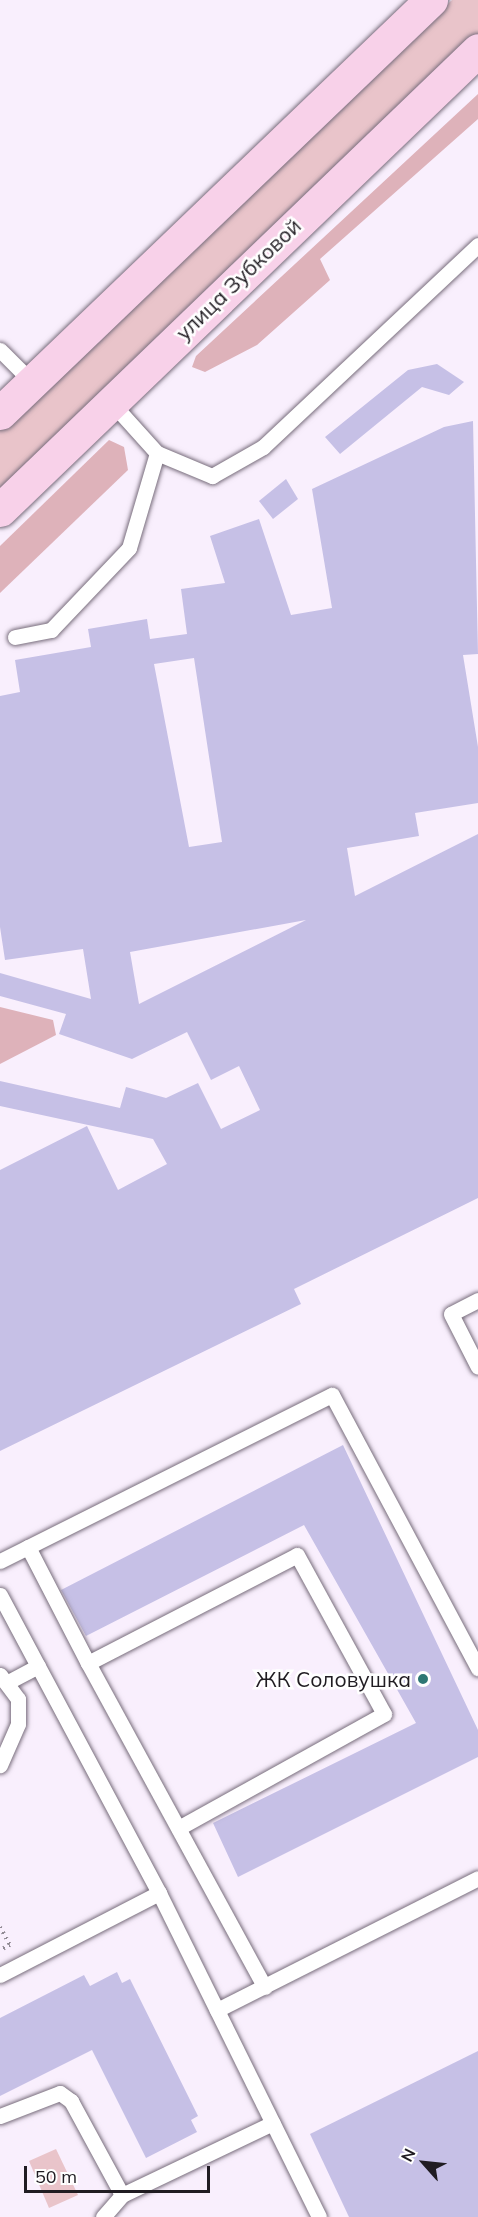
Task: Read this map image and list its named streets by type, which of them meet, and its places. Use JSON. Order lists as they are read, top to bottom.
{
  "streets": {
    "main road": ["улица Зубковой"]
  },
  "places": ["ЖК Соловушка"],
  "scale_bar": "50 m",
  "north": "top left"
}
